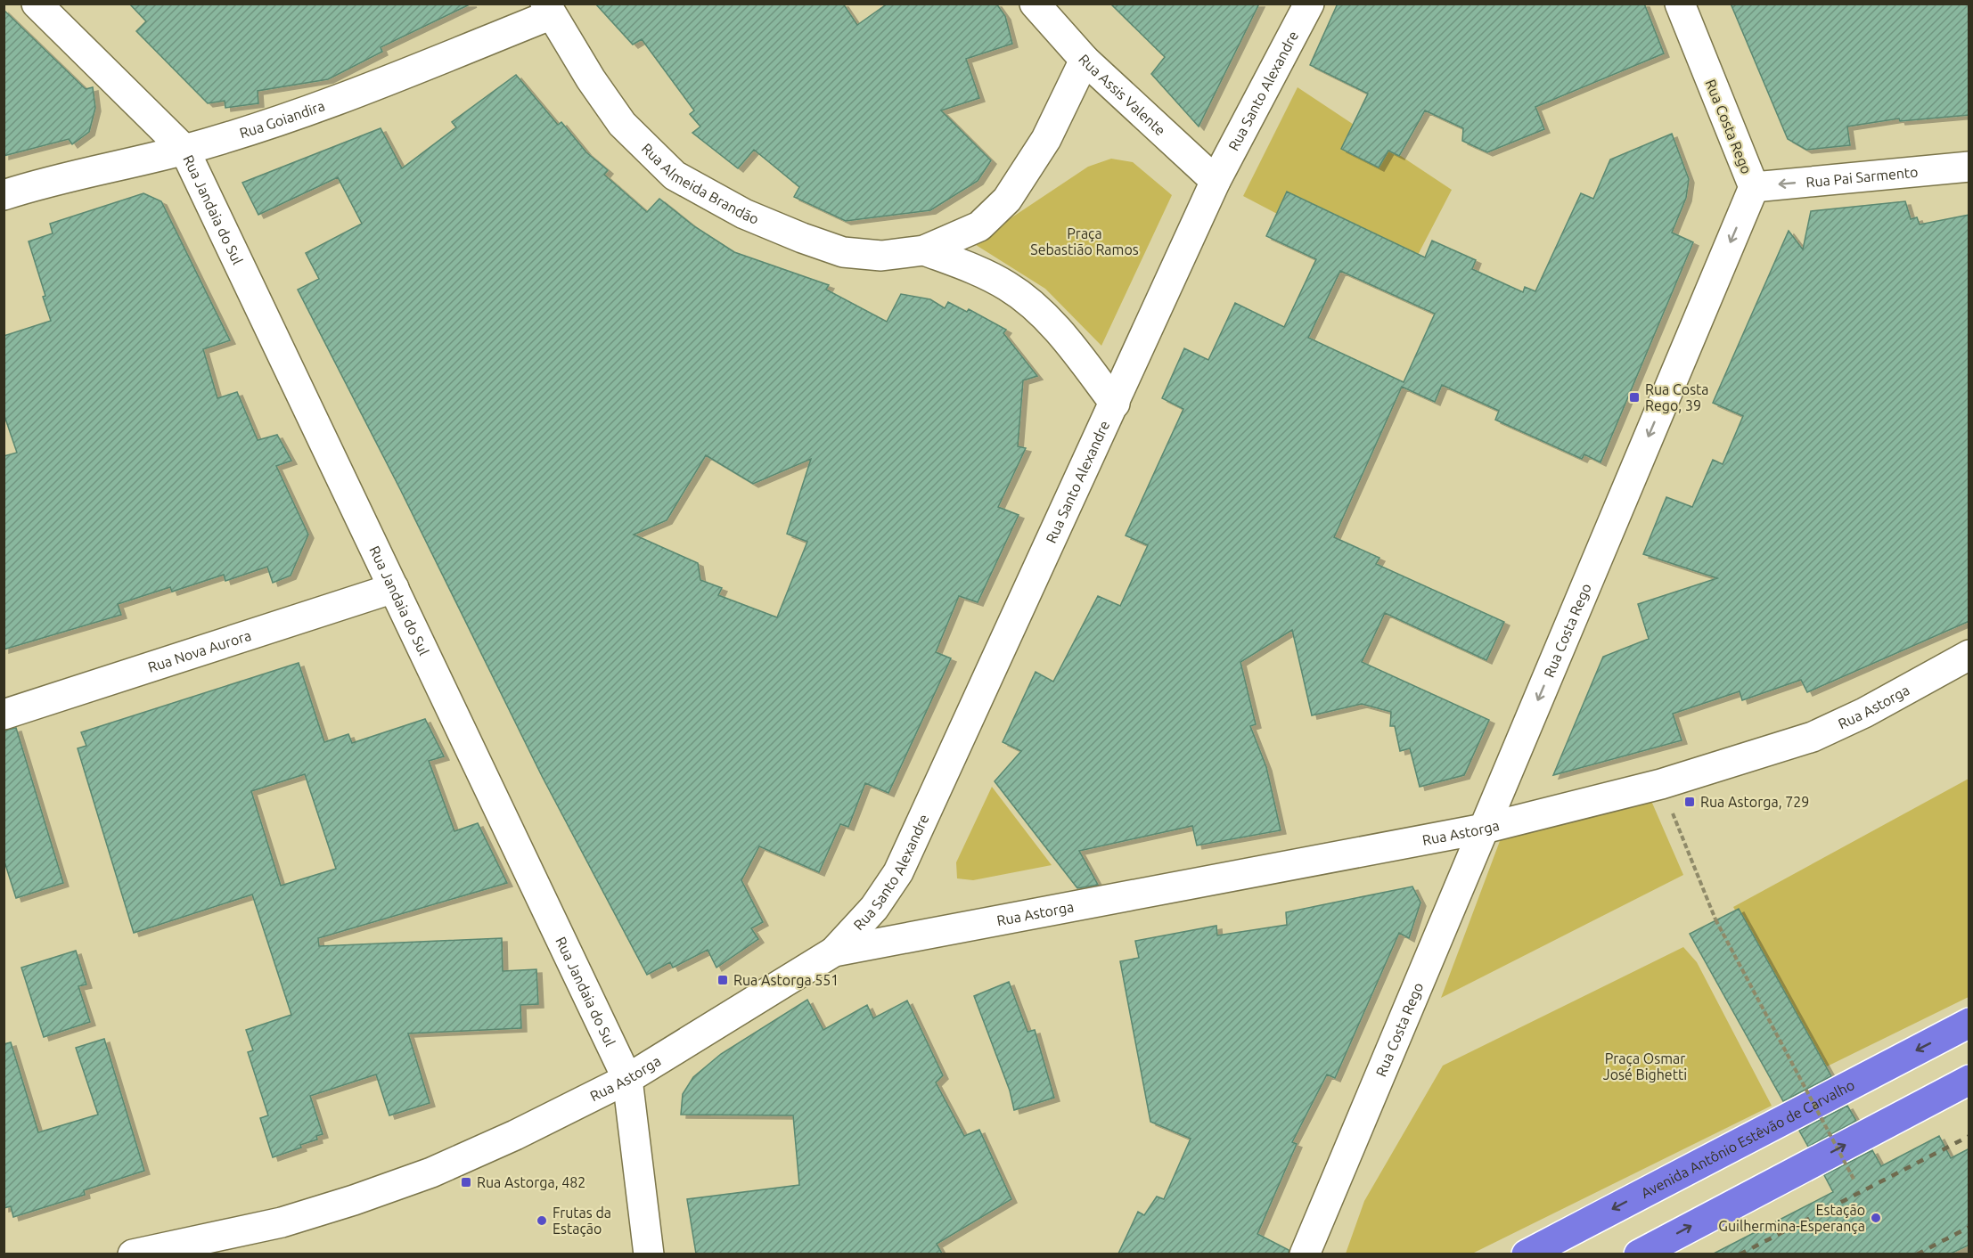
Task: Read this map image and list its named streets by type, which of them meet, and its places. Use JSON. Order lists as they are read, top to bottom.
{
  "streets": {
    "highway": ["Avenida Antônio Estêvão de Carvalho"],
    "street": [
      "Rua Santo Alexandre",
      "Rua Assis Valente",
      "Rua Goiandira",
      "Rua Costa Rego",
      "Rua Pai Sarmento",
      "Rua Almeida Brandão",
      "Rua Jandaia do Sul",
      "Rua Nova Aurora",
      "Rua Astorga"
    ]
  },
  "crossings": [
    ["Rua Santo Alexandre", "Rua Assis Valente"],
    ["Rua Santo Alexandre", "Rua Astorga"],
    ["Rua Goiandira", "Rua Almeida Brandão"],
    ["Rua Goiandira", "Rua Jandaia do Sul"],
    ["Rua Costa Rego", "Rua Pai Sarmento"],
    ["Rua Costa Rego", "Rua Astorga"],
    ["Rua Jandaia do Sul", "Rua Nova Aurora"],
    ["Rua Jandaia do Sul", "Rua Astorga"]
  ],
  "one_way": ["Rua Costa Rego", "Rua Pai Sarmento"],
  "parks": ["Praça Sebastião Ramos", "Praça Osmar José Bighetti"],
  "places": {
    "transit": [
      "Rua Costa Rego, 39",
      "Rua Astorga, 729",
      "Rua Astorga 551",
      "Rua Astorga, 482"
    ],
    "other": ["Estação Guilhermina-Esperança", "Frutas da Estação"]
  }
}
